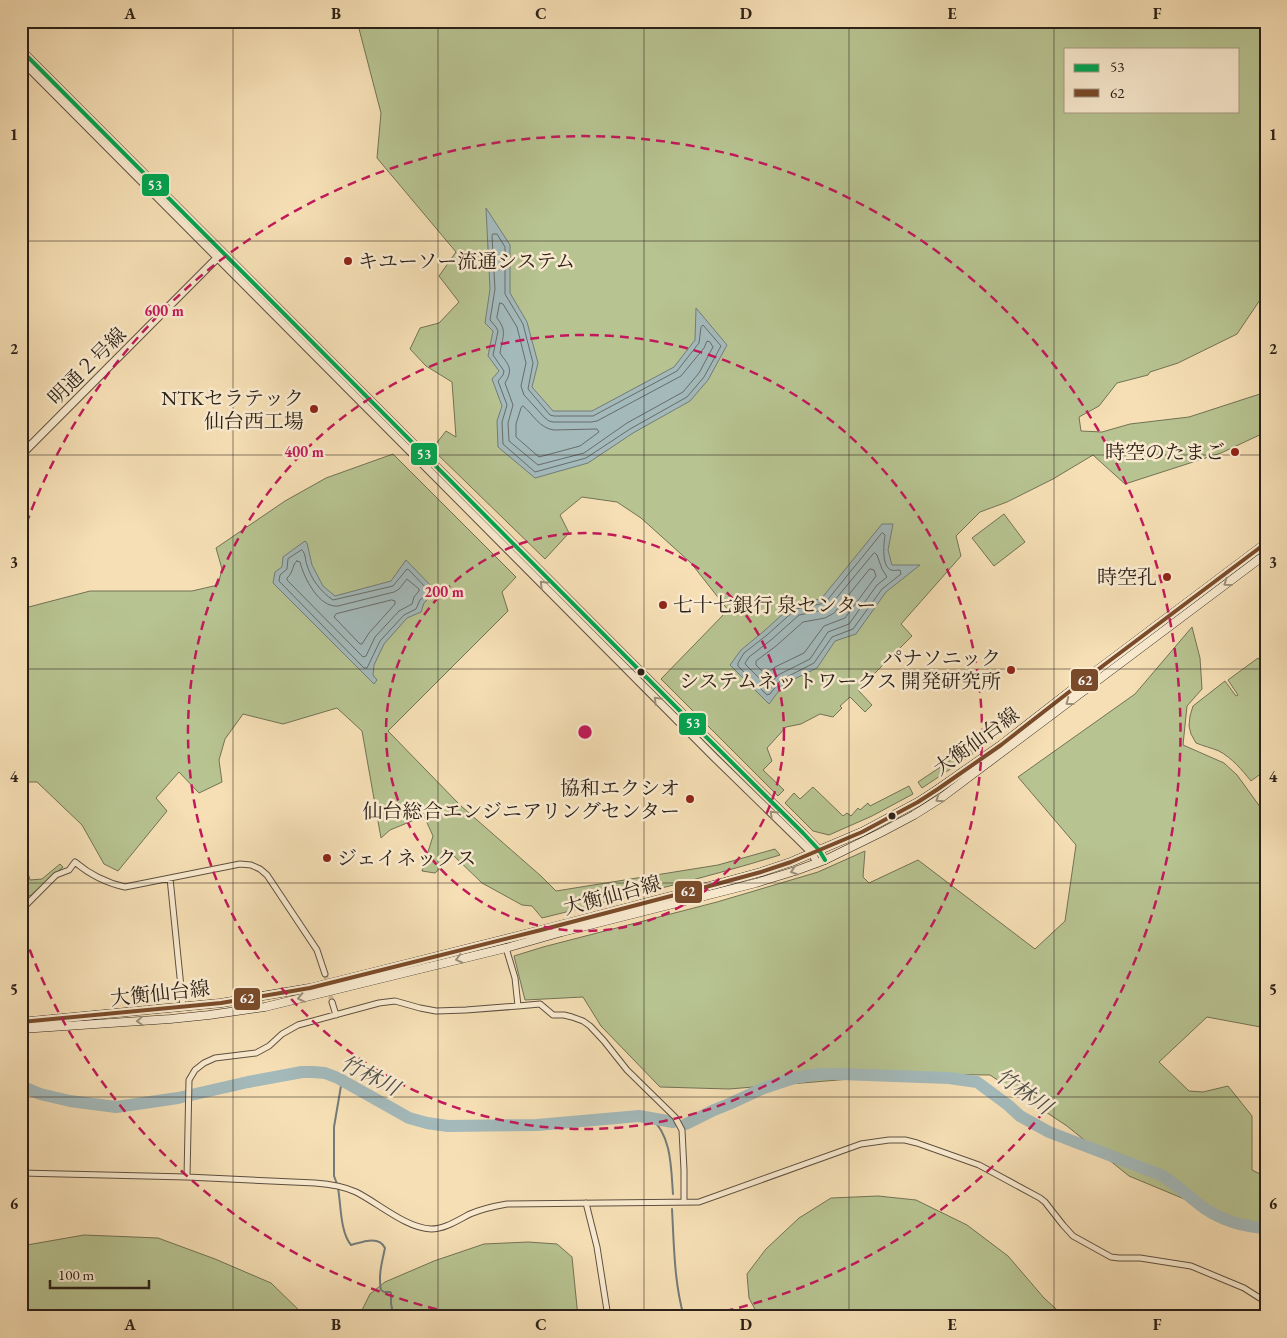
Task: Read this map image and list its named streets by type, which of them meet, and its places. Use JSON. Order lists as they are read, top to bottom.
{
  "streets": {
    "main road": ["大衡仙台線"],
    "street": ["明通２号線"]
  },
  "water": ["竹林川"],
  "places": [
    "キユーソー流通システム",
    "NTKセラテック 仙台西工場",
    "時空のたまご",
    "時空孔",
    "七十七銀行 泉センター",
    "パナソニック システムネットワークス 開発研究所",
    "協和エクシオ 仙台総合エンジニアリングセンター",
    "ジェイネックス"
  ],
  "lines": ["transit line 53", "transit line 62"],
  "legend": ["53", "62"],
  "scale_bar": "100 m",
  "grid": {
    "columns": [
      "A",
      "B",
      "C",
      "D",
      "E",
      "F"
    ],
    "rows": [
      "1",
      "2",
      "3",
      "4",
      "5",
      "6"
    ]
  },
  "rings": ["600 m", "400 m", "200 m"]
}
